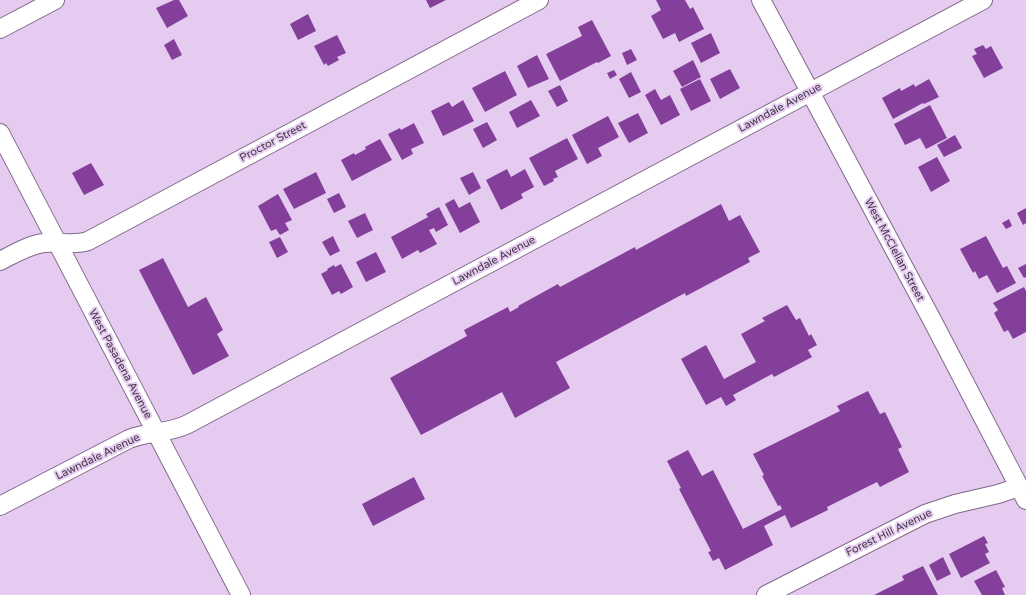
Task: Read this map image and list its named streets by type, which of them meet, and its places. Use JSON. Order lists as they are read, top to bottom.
{
  "streets": {
    "street": [
      "Lawndale Avenue",
      "Proctor Street",
      "West McClellan Street",
      "West Pasadena Avenue",
      "Forest Hill Avenue"
    ]
  },
  "crossings": [
    ["Lawndale Avenue", "West McClellan Street"],
    ["Lawndale Avenue", "West Pasadena Avenue"],
    ["Proctor Street", "West Pasadena Avenue"],
    ["West McClellan Street", "Forest Hill Avenue"]
  ]
}
